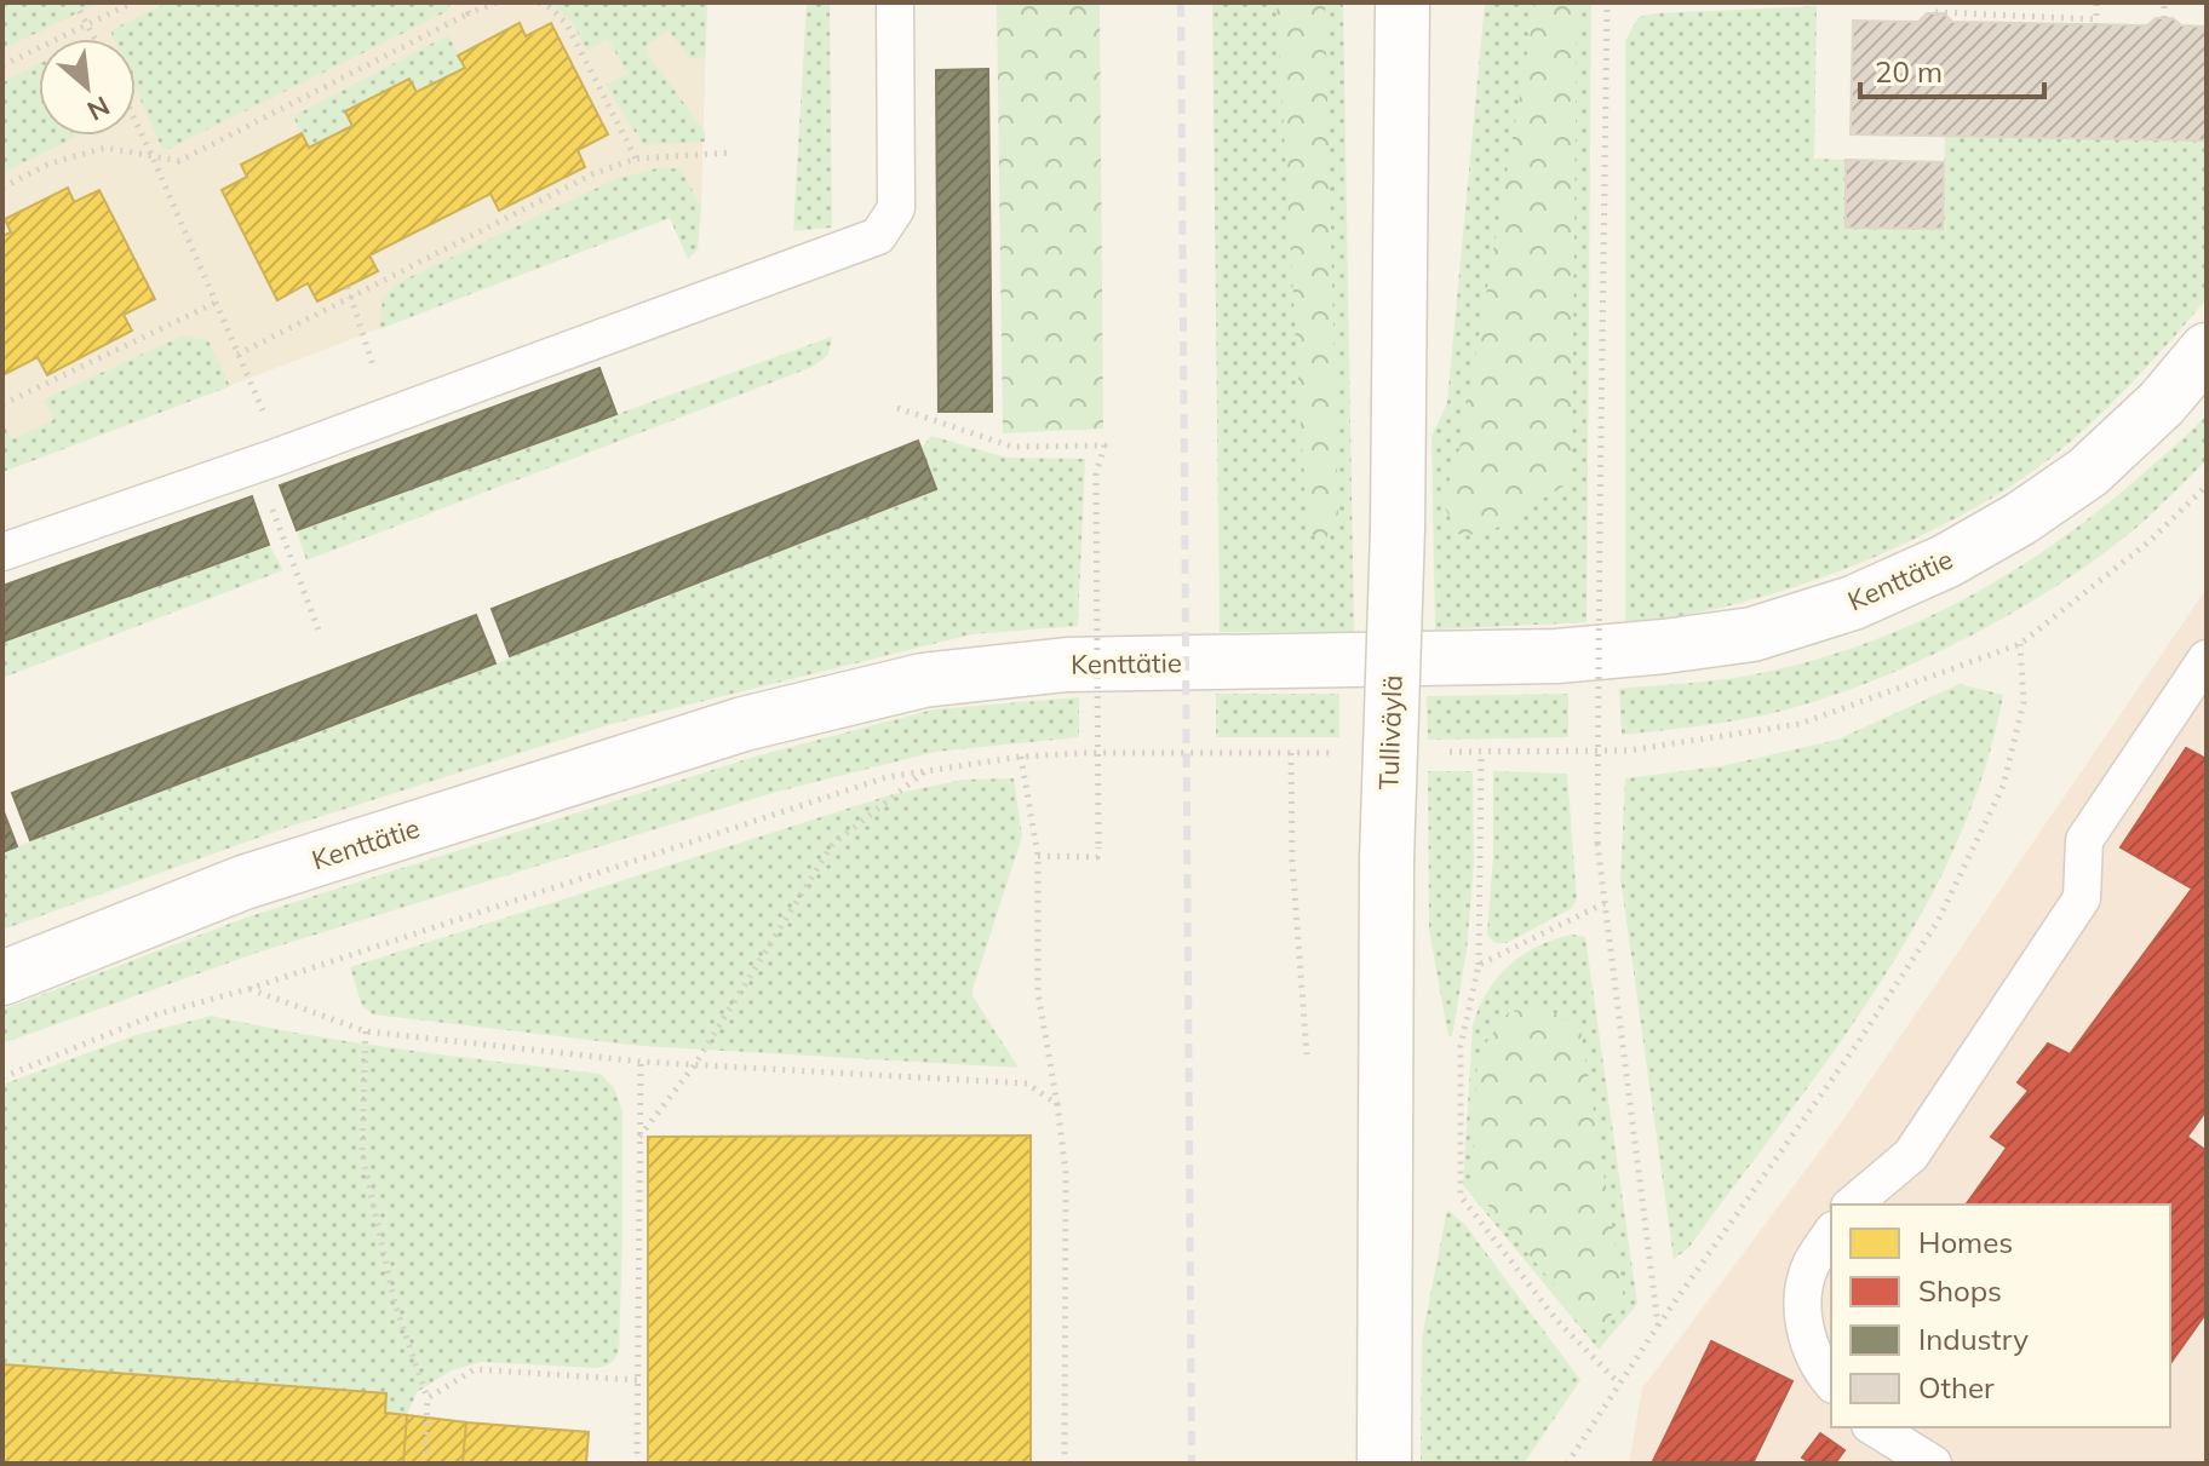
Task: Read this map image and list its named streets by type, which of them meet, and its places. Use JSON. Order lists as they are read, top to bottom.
{
  "streets": {
    "street": ["Kenttätie", "Tulliväylä"]
  },
  "legend": [
    "Homes",
    "Shops",
    "Industry",
    "Other"
  ],
  "scale_bar": "20 m",
  "north": "bottom right"
}
